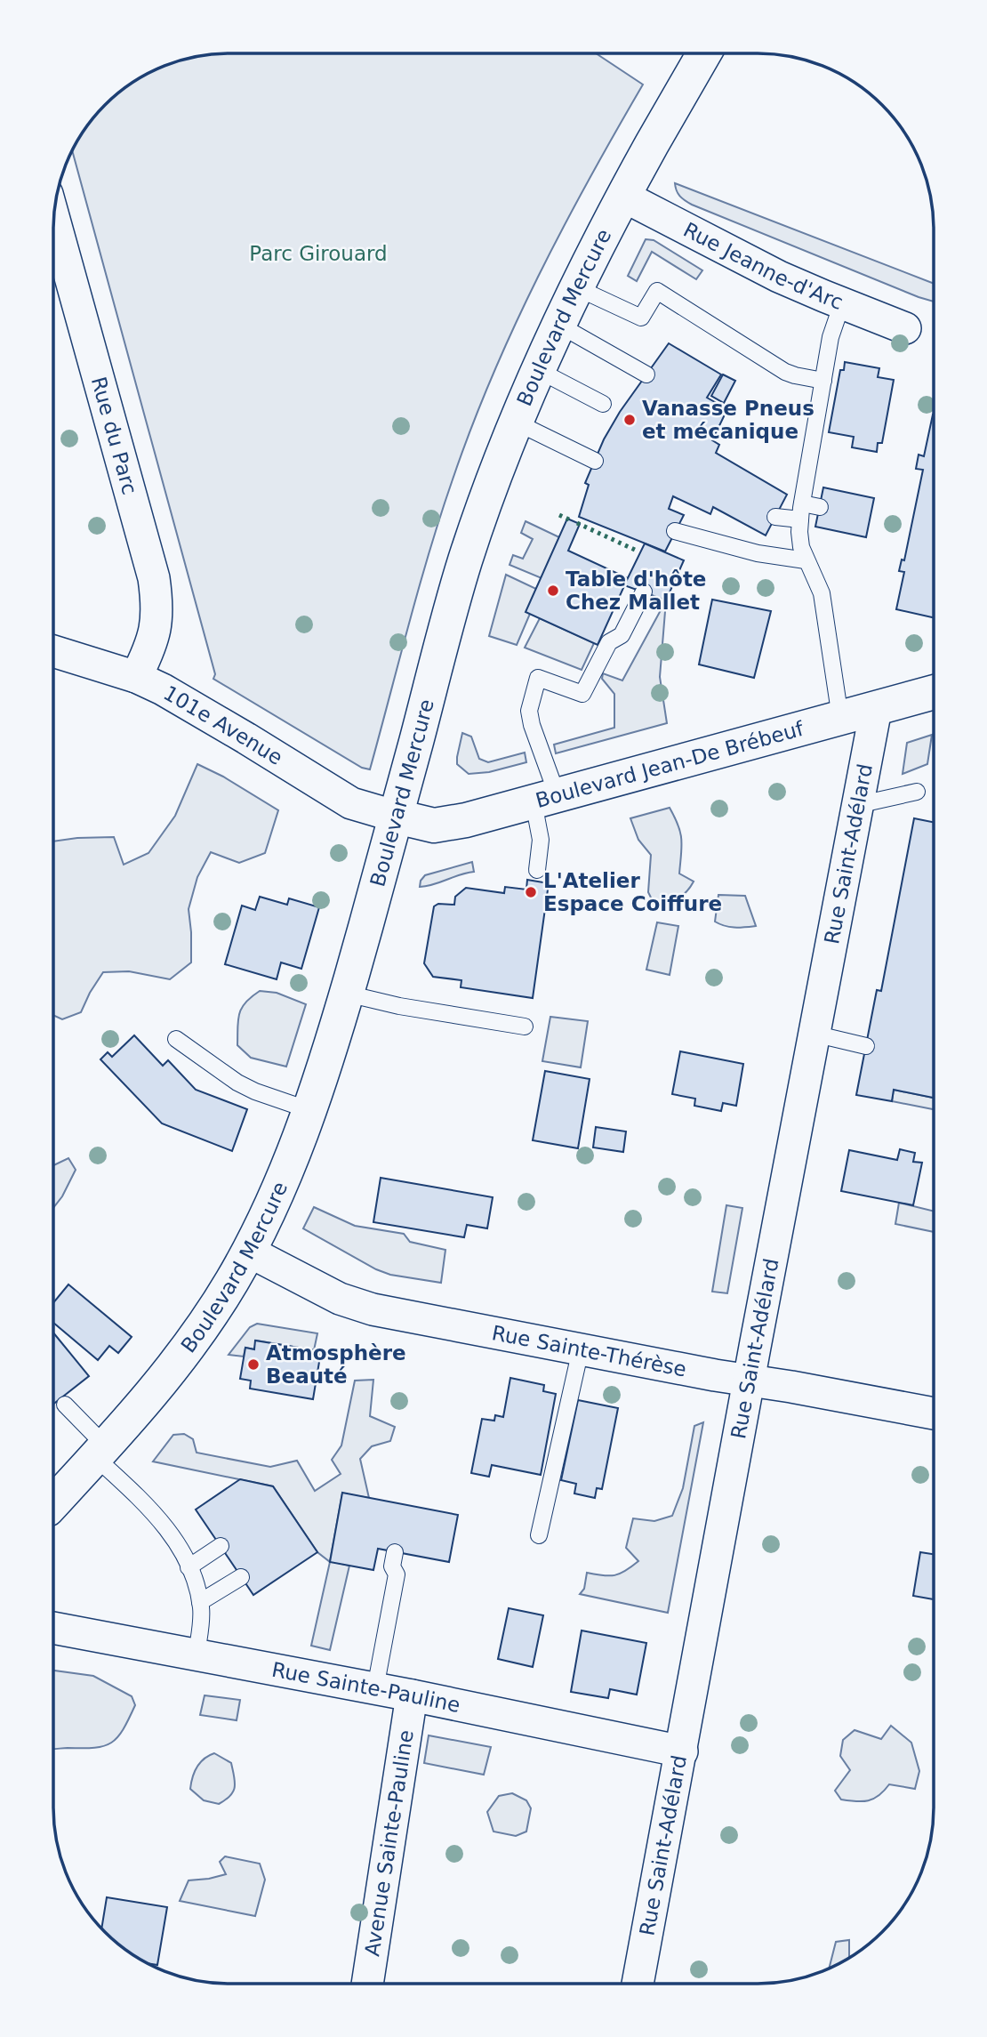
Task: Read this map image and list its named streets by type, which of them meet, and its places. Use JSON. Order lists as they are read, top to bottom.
{
  "streets": {
    "street": [
      "Rue Jeanne-d'Arc",
      "Boulevard Mercure",
      "Rue du Parc",
      "101e Avenue",
      "Boulevard Jean-De Brébeuf",
      "Rue Saint-Adélard",
      "Rue Sainte-Thérèse",
      "Rue Sainte-Pauline",
      "Avenue Sainte-Pauline"
    ]
  },
  "crossings": [
    ["Rue Jeanne-d'Arc", "Boulevard Mercure"],
    ["Boulevard Mercure", "101e Avenue"],
    ["Boulevard Mercure", "Boulevard Jean-De Brébeuf"],
    ["Boulevard Mercure", "Rue Sainte-Thérèse"],
    ["Rue du Parc", "101e Avenue"],
    ["101e Avenue", "Boulevard Jean-De Brébeuf"],
    ["Boulevard Jean-De Brébeuf", "Rue Saint-Adélard"],
    ["Rue Saint-Adélard", "Rue Sainte-Thérèse"],
    ["Rue Saint-Adélard", "Rue Sainte-Pauline"],
    ["Rue Sainte-Pauline", "Avenue Sainte-Pauline"]
  ],
  "parks": ["Parc Girouard"],
  "places": [
    "Vanasse Pneus et mécanique",
    "Table d'hôte Chez Mallet",
    "L'Atelier Espace Coiffure",
    "Atmosphère Beauté"
  ]
}
